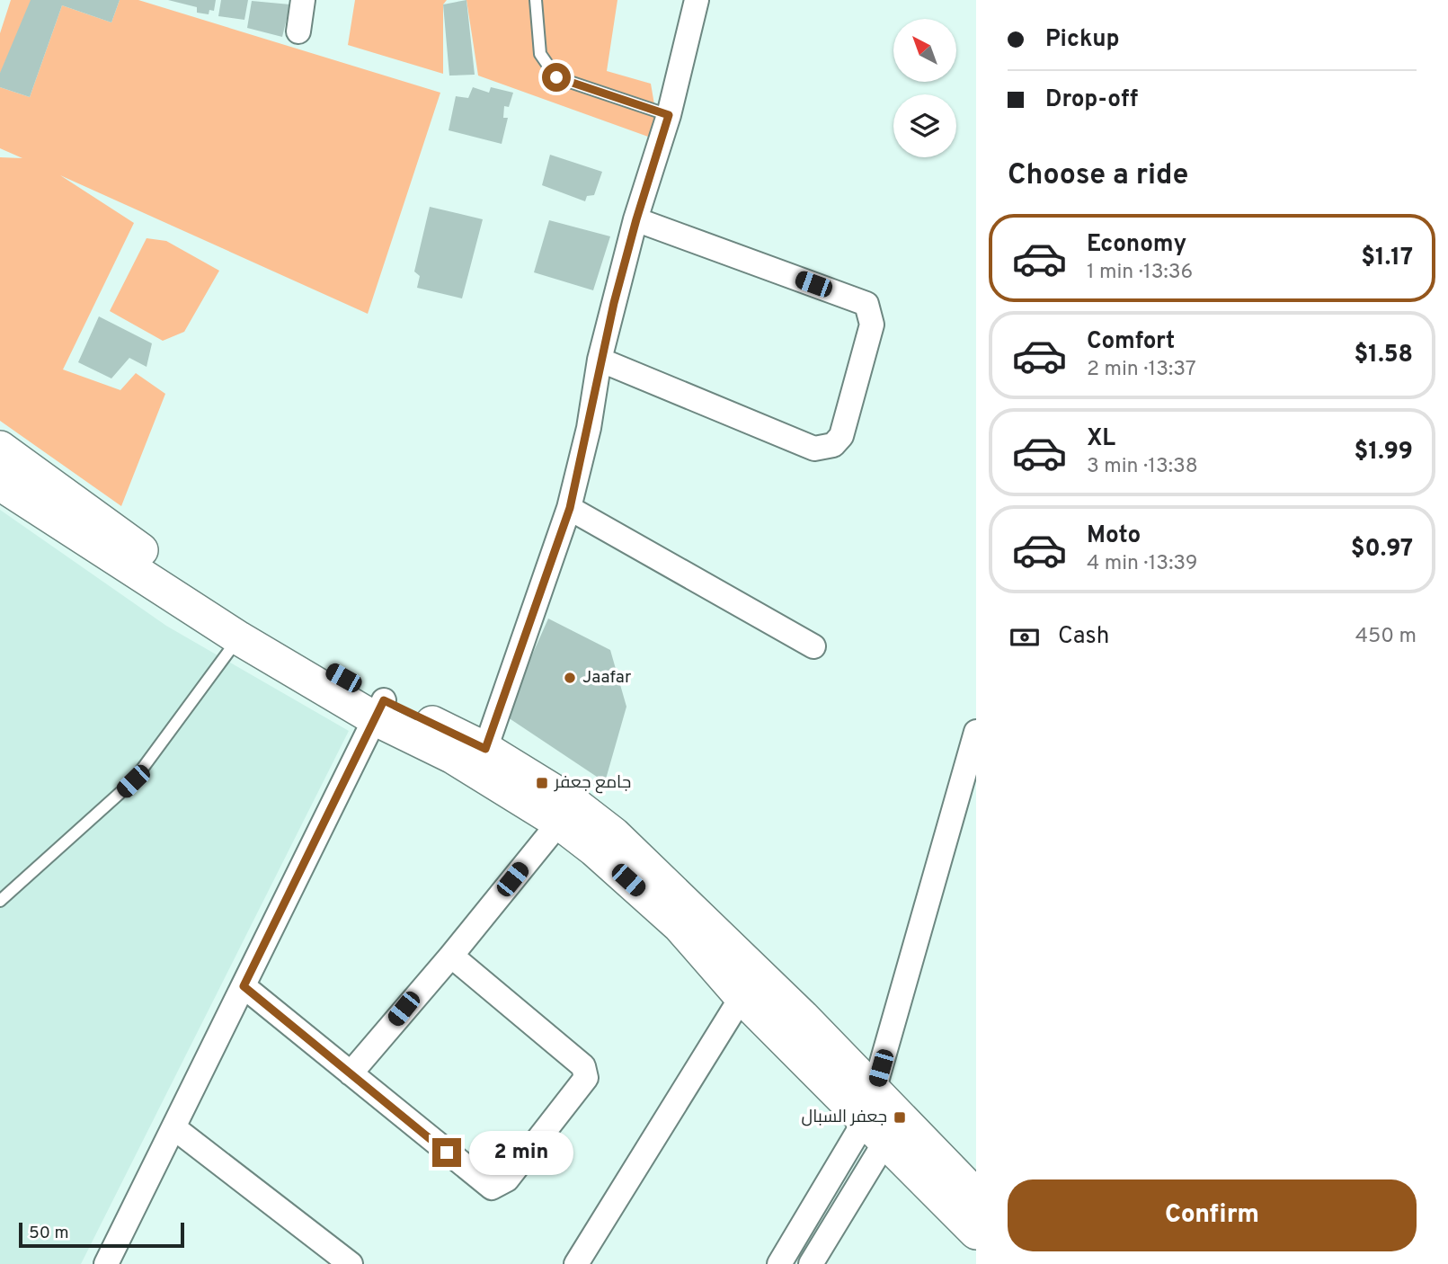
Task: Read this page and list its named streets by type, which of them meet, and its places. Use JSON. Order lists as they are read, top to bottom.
{
  "places": {
    "other": ["Jaafar"],
    "transit": ["جامع جعفر", "جعفر السبال"]
  },
  "scale_bar": "50 m",
  "north": "top left",
  "page": {
    "banner": ["Pickup", "Drop-off"],
    "heading": "Choose a ride",
    "list": [
      {
        "name": "Economy",
        "note": "1 min · 13:36",
        "value": "$1.17"
      },
      {
        "name": "Comfort",
        "note": "2 min · 13:37",
        "value": "$1.58"
      },
      {
        "name": "XL",
        "note": "3 min · 13:38",
        "value": "$1.99"
      },
      {
        "name": "Moto",
        "note": "4 min · 13:39",
        "value": "$0.97"
      }
    ],
    "pay": ["Cash", "450 m"],
    "bubble": "2 min",
    "buttons": "Confirm",
    "scale": "50 m"
  }
}
